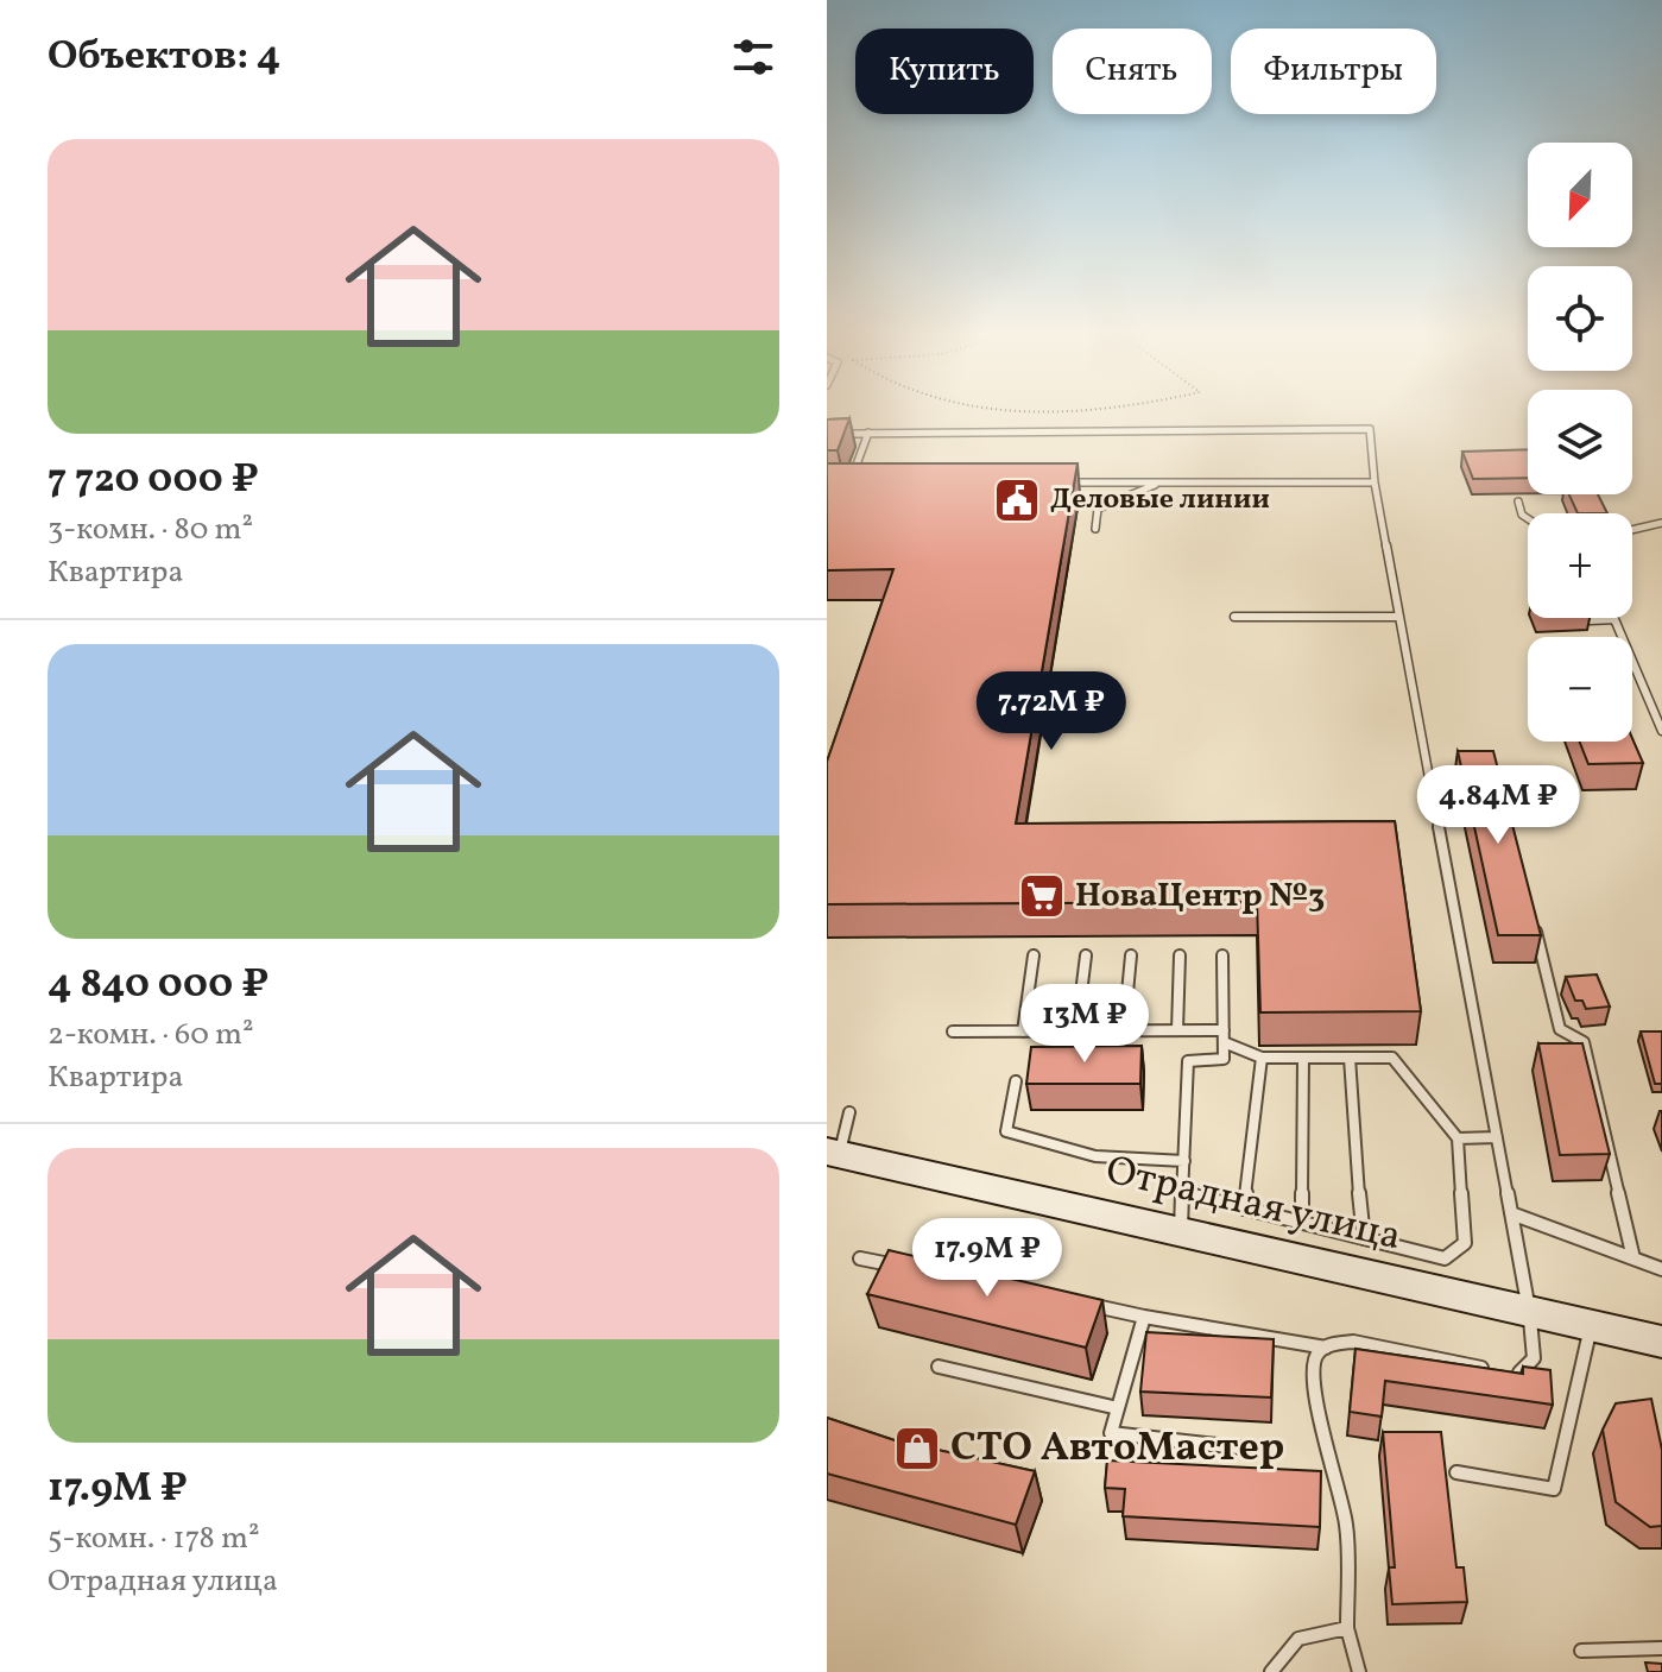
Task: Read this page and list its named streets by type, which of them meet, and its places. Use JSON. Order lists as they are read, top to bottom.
{
  "streets": {
    "main road": ["Отрадная улица"]
  },
  "places": {
    "public building": ["Деловые линии"],
    "supermarket": ["НоваЦентр №3"],
    "shop": ["СТО АвтоМастер"]
  },
  "north": "bottom left",
  "page": {
    "heading": "Объектов: 4",
    "chip": ["Купить", "Снять", "Фильтры"],
    "list": [
      {
        "name": "7 720 000 ₽",
        "note": "3-комн. · 80 m² · Квартира"
      },
      {
        "name": "4 840 000 ₽",
        "note": "2-комн. · 60 m² · Квартира"
      },
      {
        "name": "17.9M ₽",
        "note": "5-комн. · 178 m² · Отрадная улица"
      }
    ],
    "map_buttons": ["+", "−"],
    "price": [
      "7.72M ₽",
      "4.84M ₽",
      "13M ₽",
      "17.9M ₽"
    ]
  }
}
